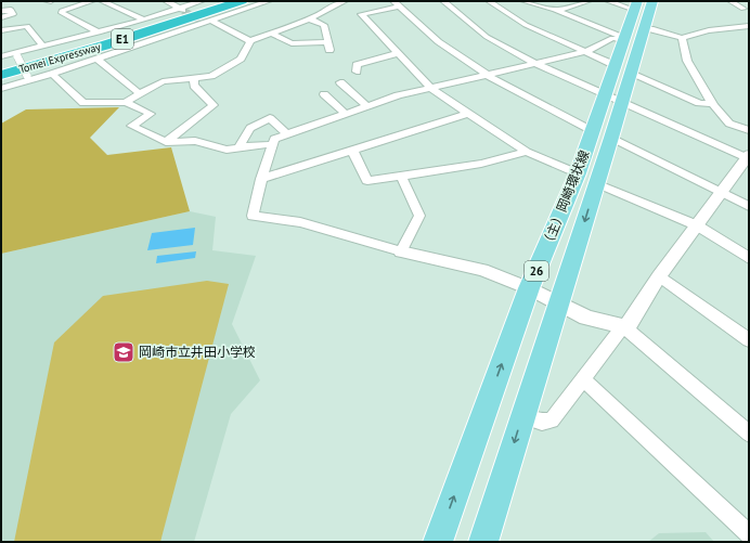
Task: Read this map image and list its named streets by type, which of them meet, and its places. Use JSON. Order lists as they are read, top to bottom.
{
  "streets": {
    "highway": ["E1", "Tomei Expressway"],
    "main road": ["（主）岡崎環状線", "26"]
  },
  "places": {
    "school or university": ["岡崎市立井田小学校"]
  }
}
